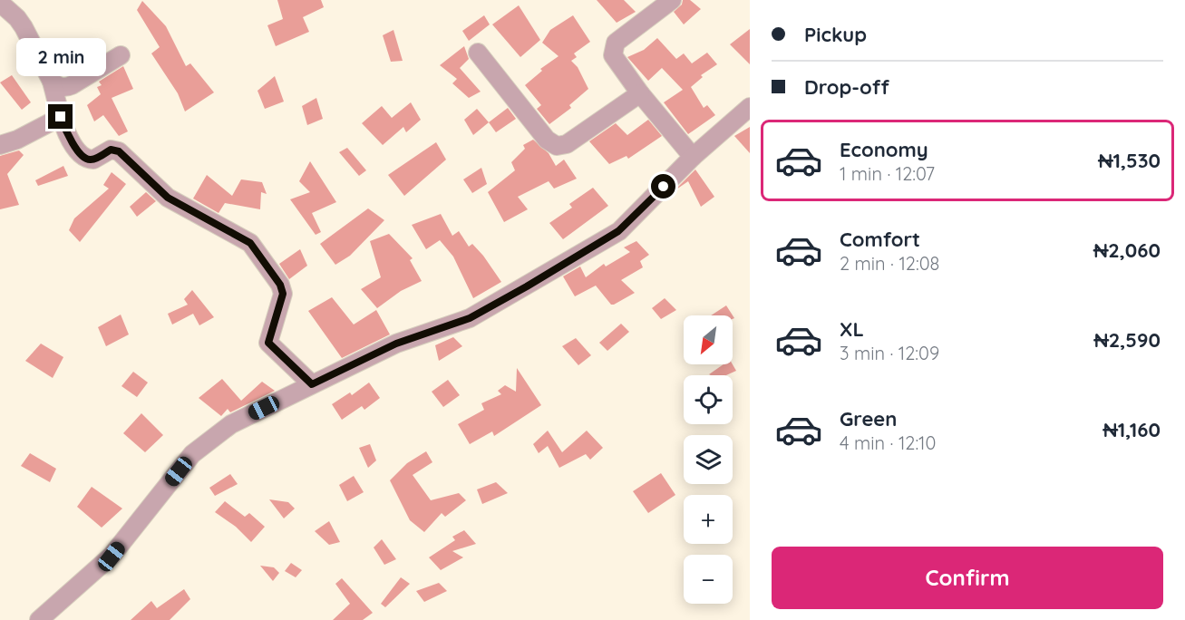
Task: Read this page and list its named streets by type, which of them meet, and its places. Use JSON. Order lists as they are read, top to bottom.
{
  "north": "bottom left",
  "page": {
    "banner": ["Pickup", "Drop-off"],
    "bubble": "2 min",
    "list": [
      {
        "name": "Economy",
        "note": "1 min · 12:07",
        "value": "₦1,530"
      },
      {
        "name": "Comfort",
        "note": "2 min · 12:08",
        "value": "₦2,060"
      },
      {
        "name": "XL",
        "note": "3 min · 12:09",
        "value": "₦2,590"
      },
      {
        "name": "Green",
        "note": "4 min · 12:10",
        "value": "₦1,160"
      }
    ],
    "map_buttons": ["+", "−"],
    "buttons": "Confirm"
  }
}
